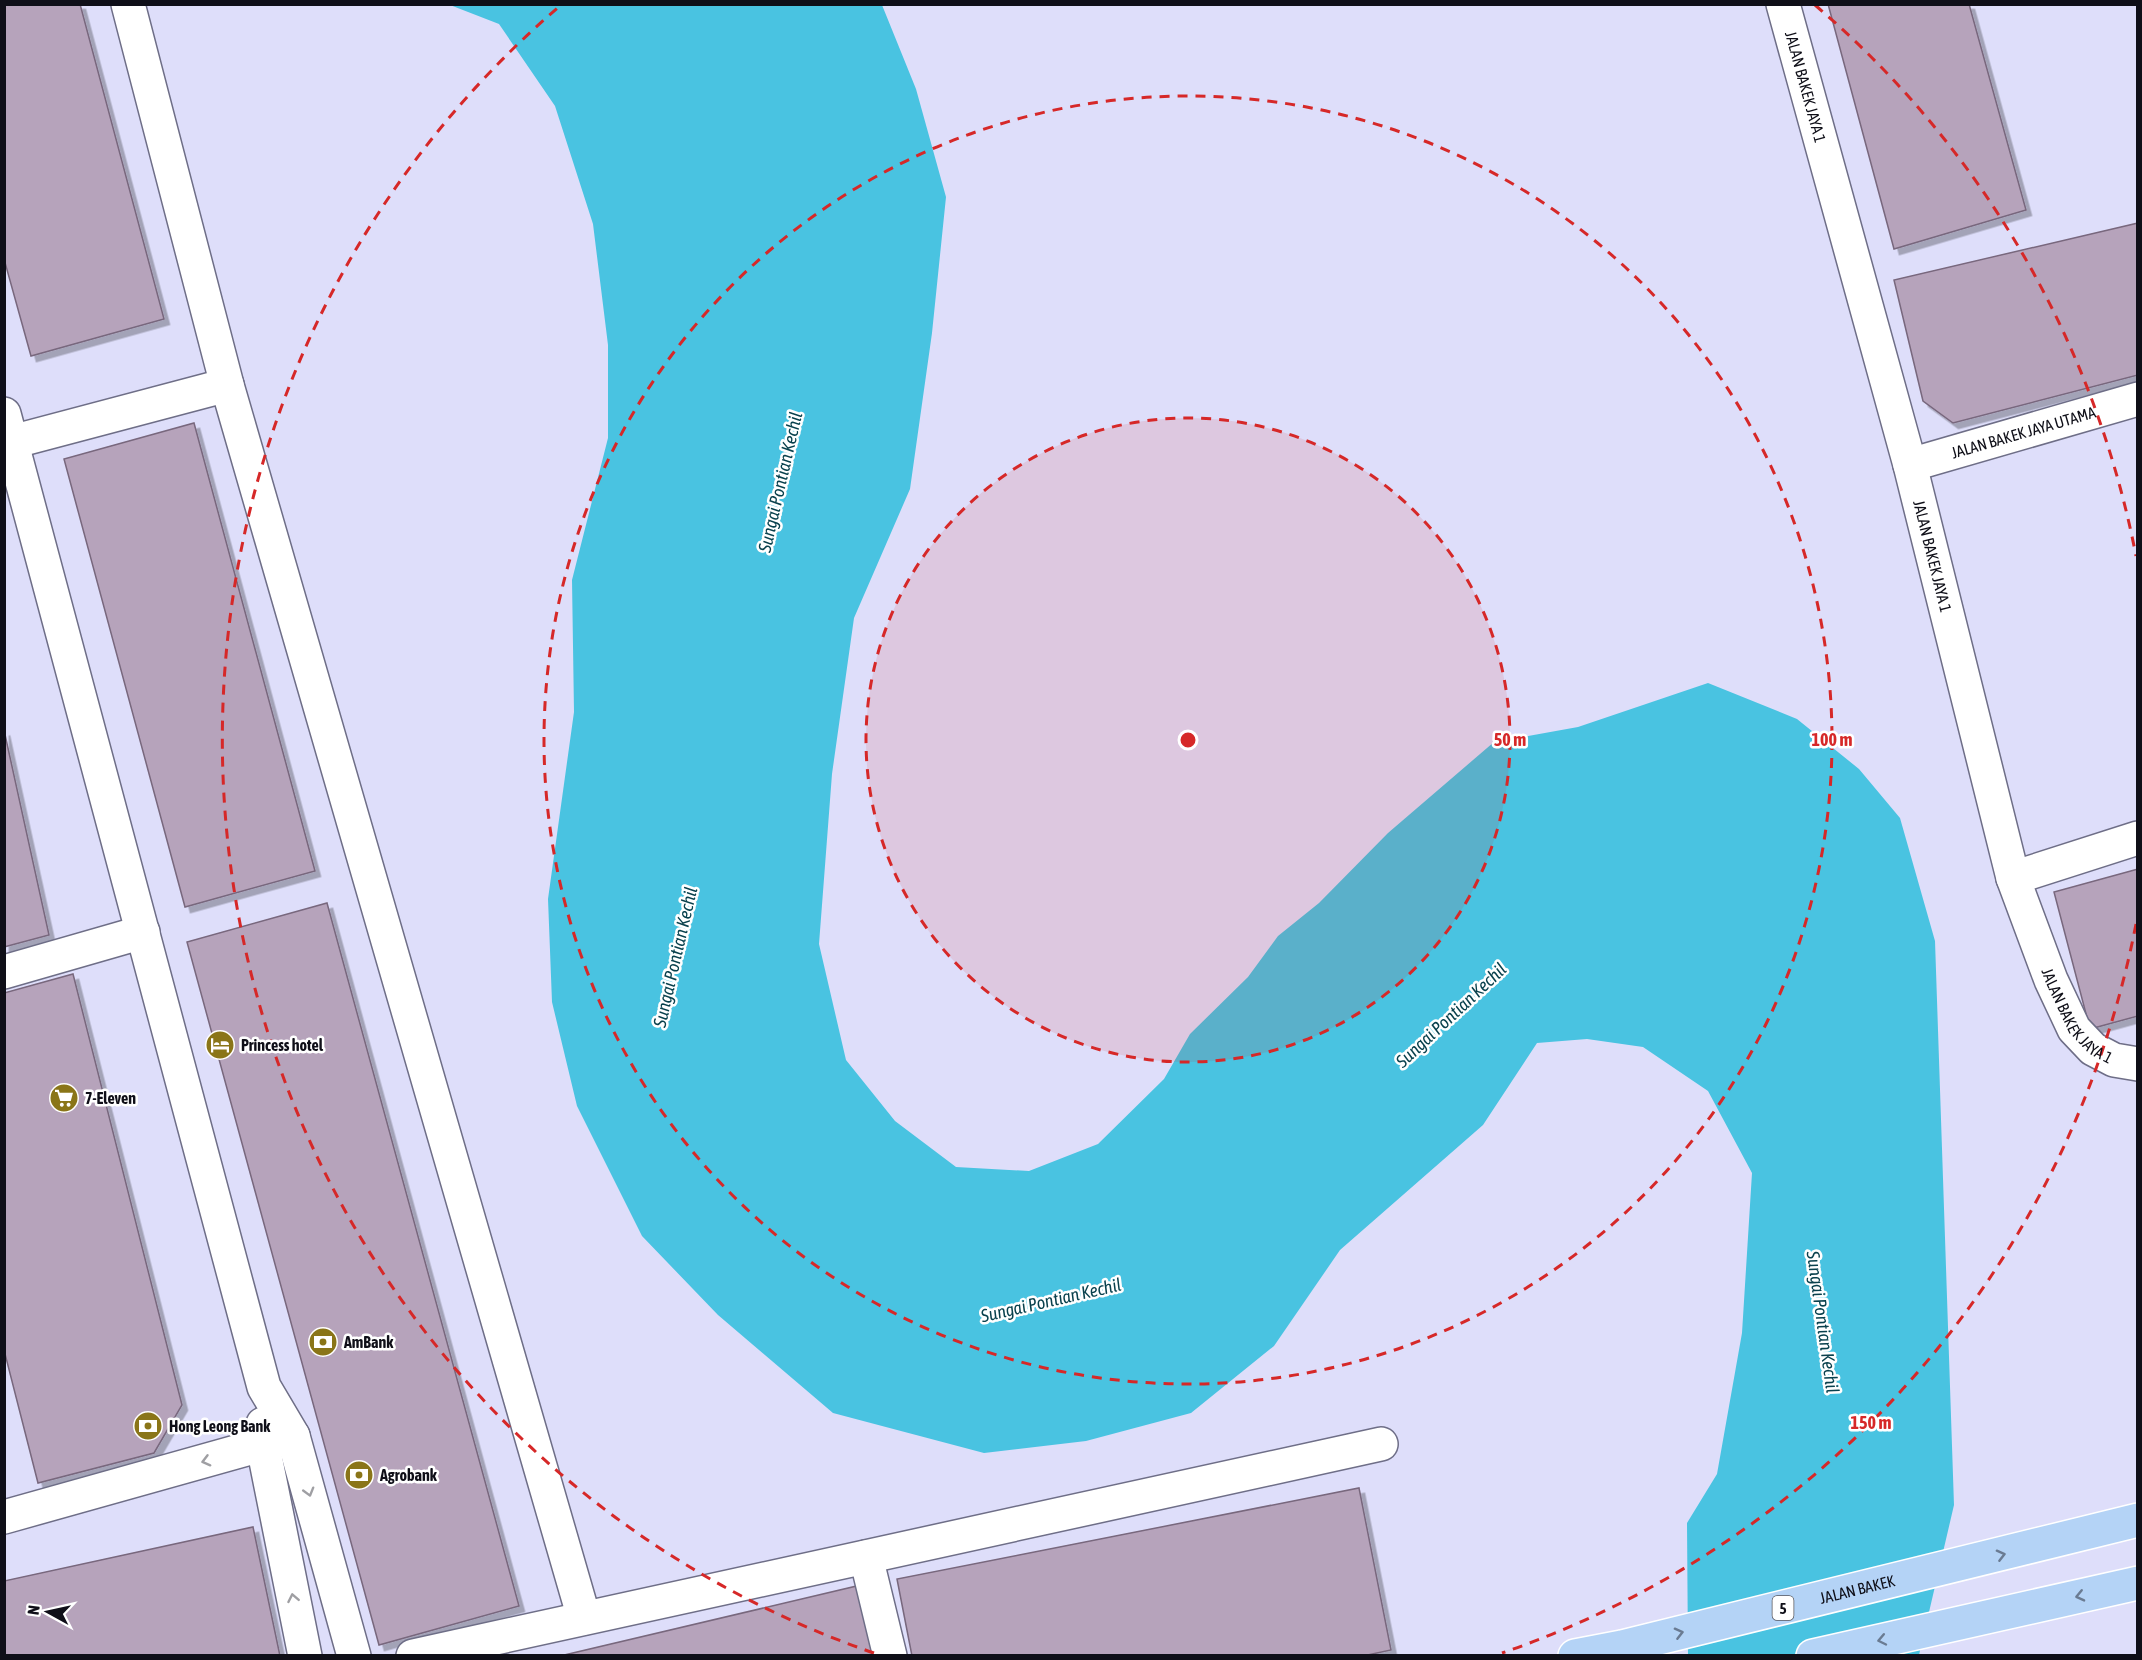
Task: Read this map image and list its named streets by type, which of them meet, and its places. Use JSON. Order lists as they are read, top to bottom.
{
  "streets": {
    "highway": ["JALAN BAKEK", "5"],
    "street": ["JALAN BAKEK JAYA 1", "JALAN BAKEK JAYA UTAMA"]
  },
  "crossings": [
    ["JALAN BAKEK JAYA 1", "JALAN BAKEK JAYA UTAMA"]
  ],
  "water": ["Sungai Pontian Kechil"],
  "places": {
    "hotel": ["Princess hotel"],
    "supermarket": ["7-Eleven"],
    "bank": ["AmBank", "Hong Leong Bank", "Agrobank"]
  },
  "north": "left",
  "rings": ["50 m", "100 m", "150 m"]
}
